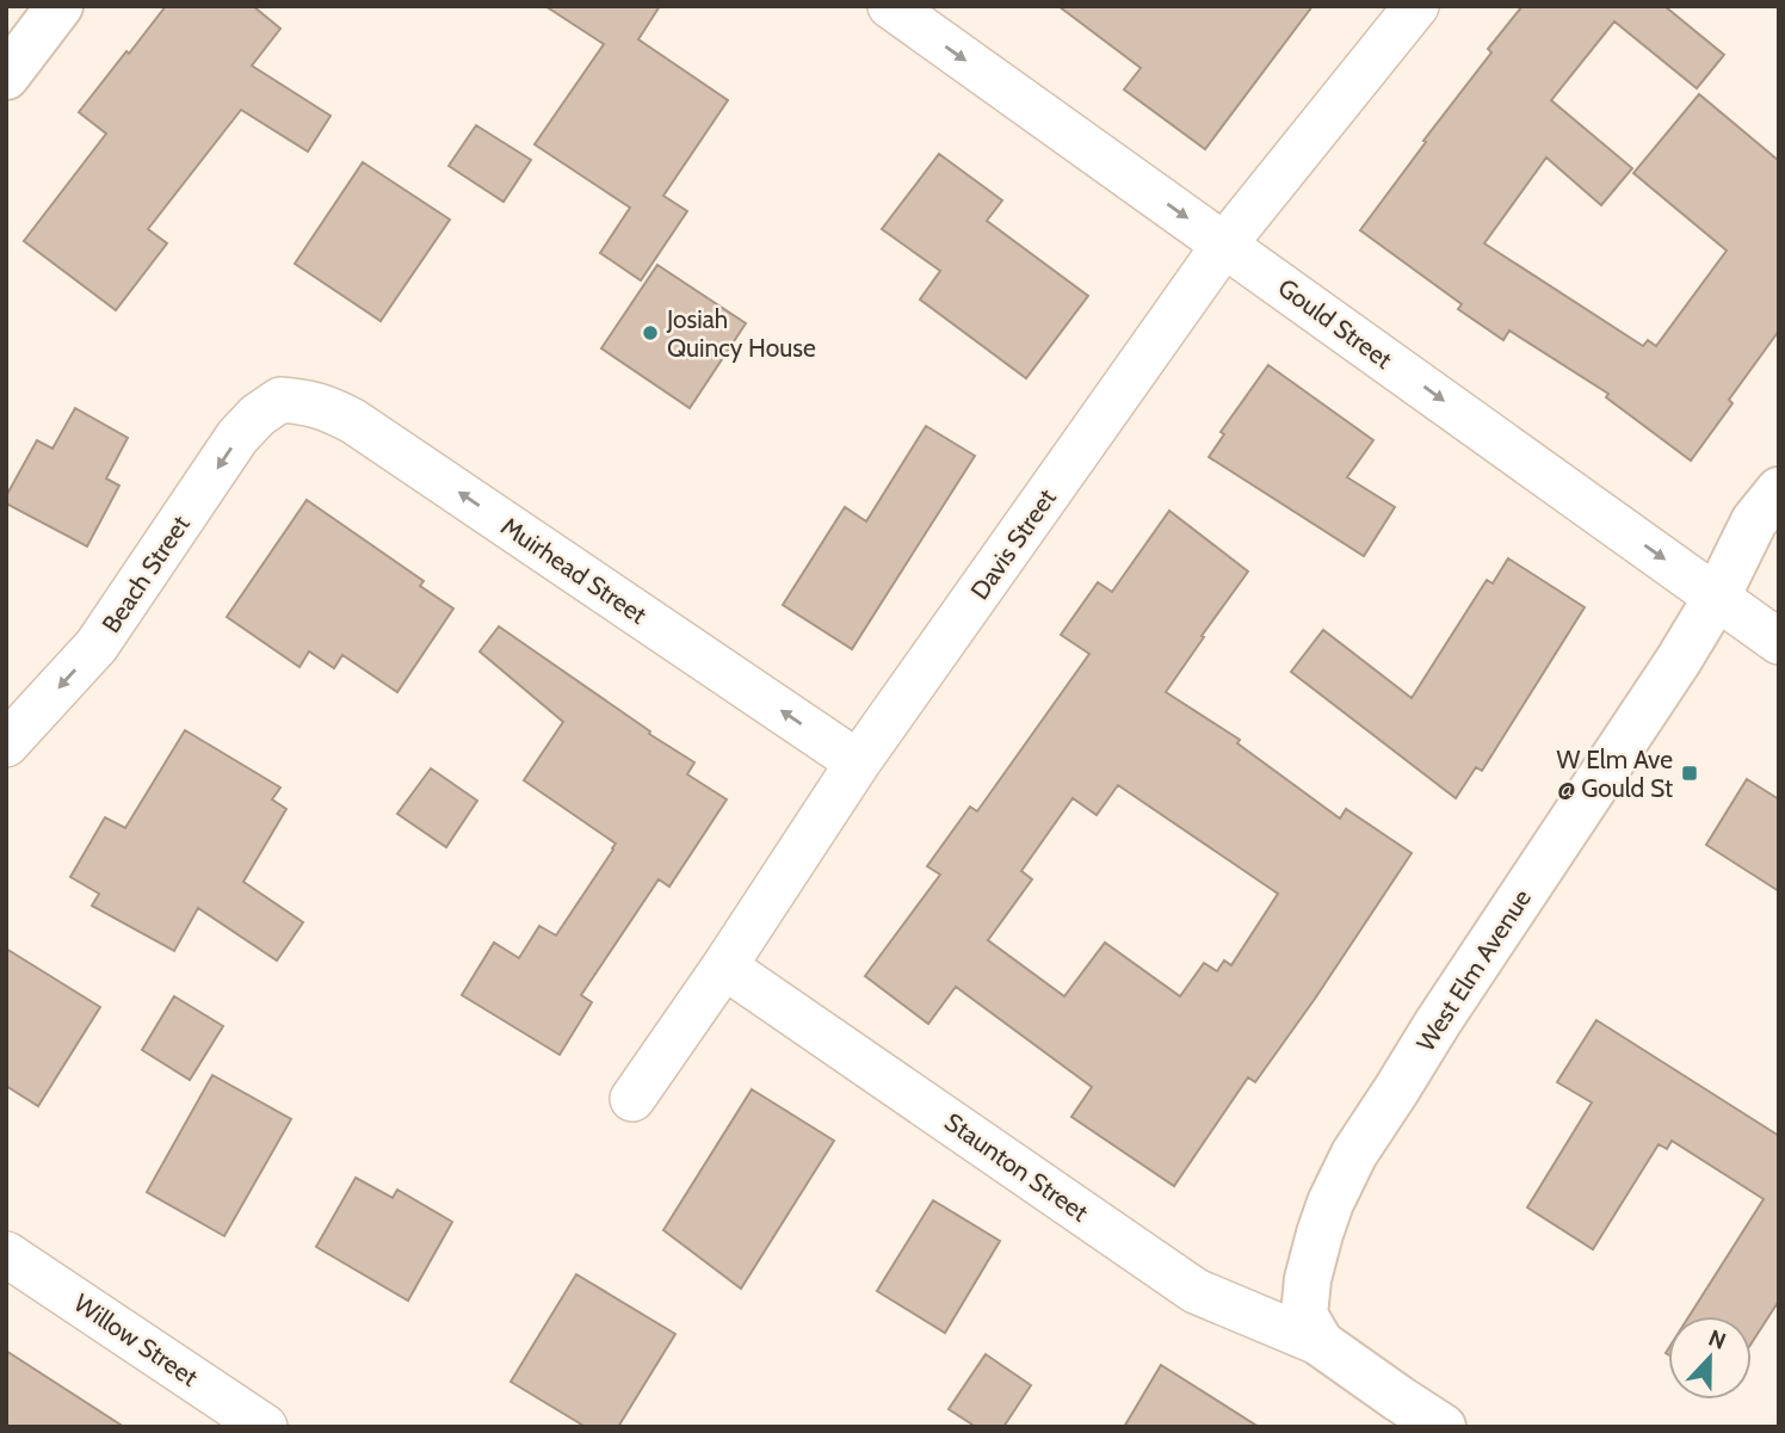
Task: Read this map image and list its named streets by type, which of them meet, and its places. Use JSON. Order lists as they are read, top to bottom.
{
  "streets": {
    "street": [
      "Gould Street",
      "Davis Street",
      "Muirhead Street",
      "Beach Street",
      "West Elm Avenue",
      "Staunton Street",
      "Willow Street"
    ]
  },
  "crossings": [
    ["Gould Street", "Davis Street"],
    ["Gould Street", "West Elm Avenue"],
    ["Davis Street", "Muirhead Street"],
    ["Davis Street", "Staunton Street"],
    ["Muirhead Street", "Beach Street"],
    ["West Elm Avenue", "Staunton Street"]
  ],
  "one_way": ["Gould Street", "Muirhead Street", "Beach Street"],
  "places": {
    "other": ["Josiah Quincy House"],
    "transit": ["W Elm Ave @ Gould St"]
  },
  "north": "top"
}
